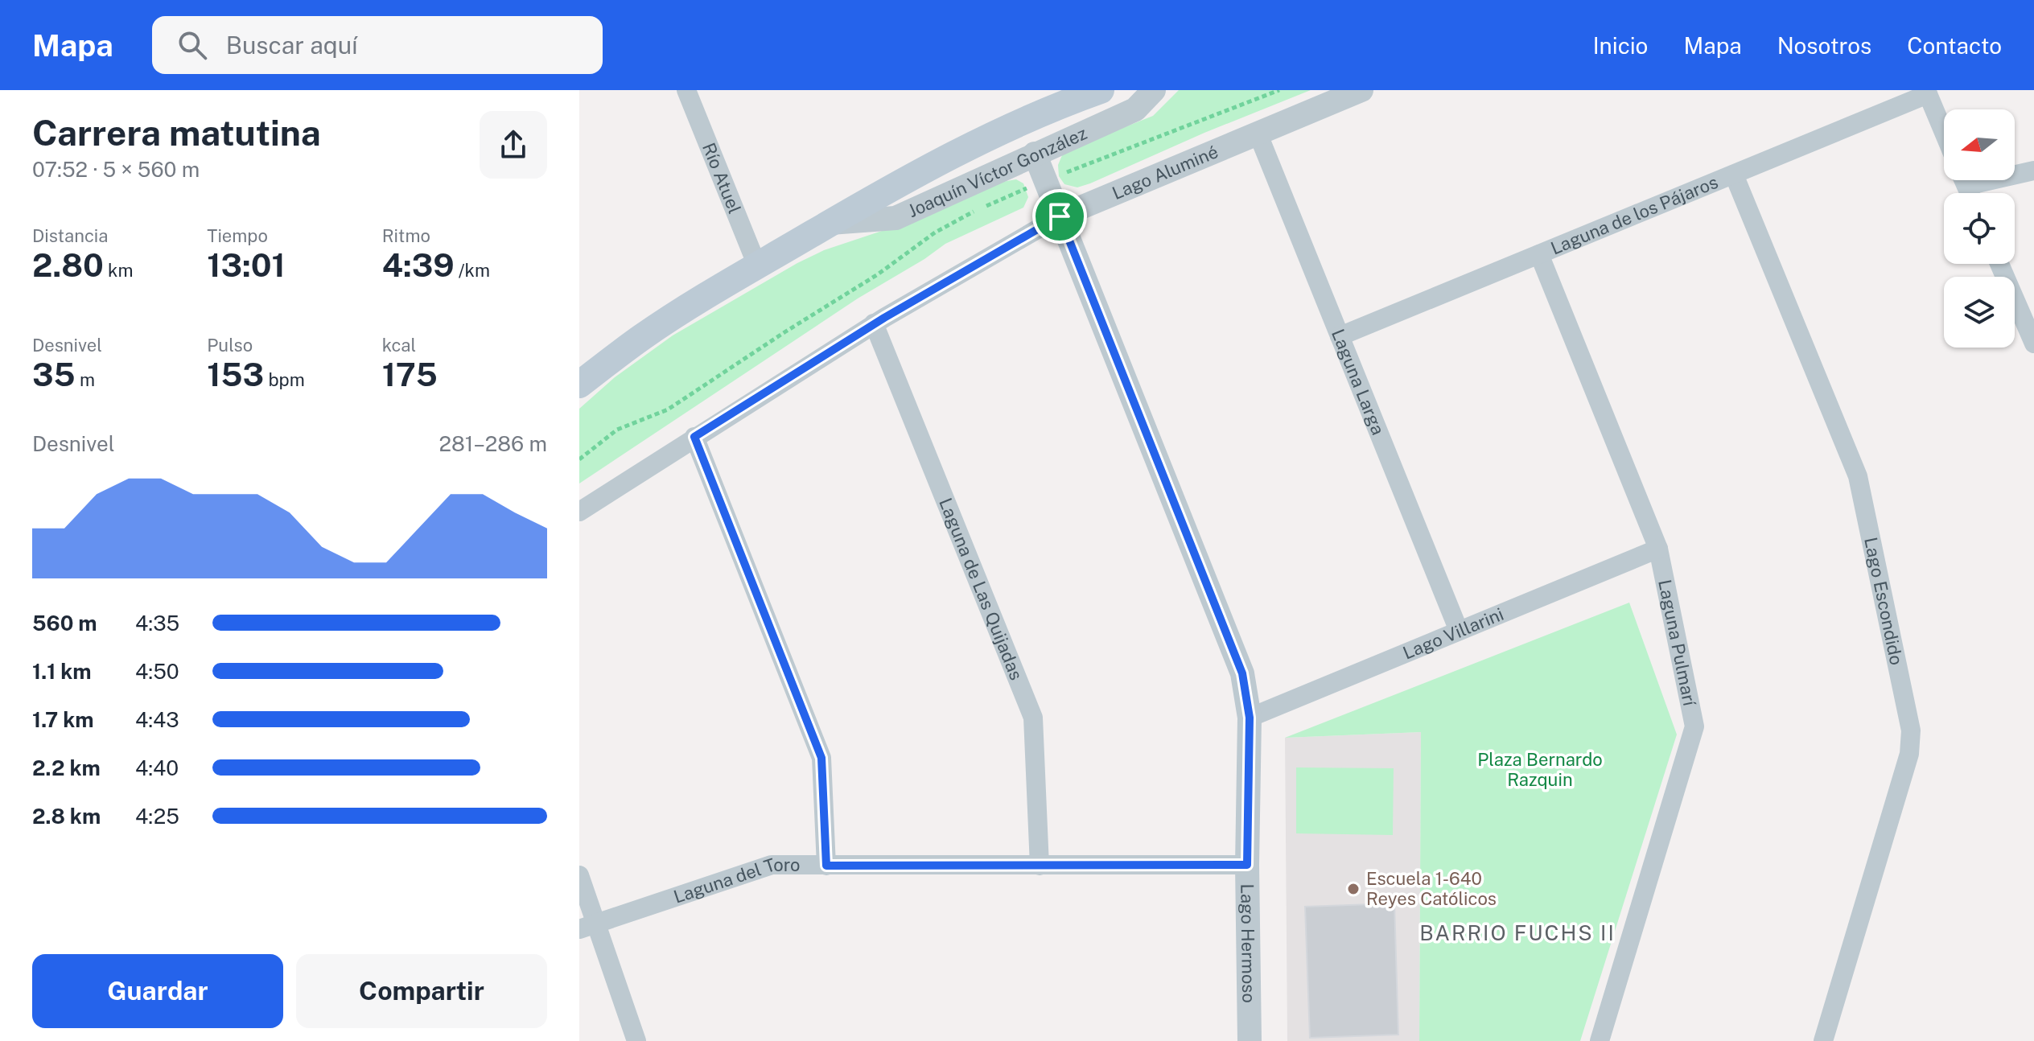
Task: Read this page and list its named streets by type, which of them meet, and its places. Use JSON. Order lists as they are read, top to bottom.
{
  "streets": {
    "main road": ["Joaquín Víctor González"],
    "street": [
      "Lago Aluminé",
      "Río Atuel",
      "Laguna de los Pájaros",
      "Laguna Larga",
      "Laguna de Las Quijadas",
      "Lago Escondido",
      "Lago Villarini",
      "Laguna Pulmarí",
      "Laguna del Toro",
      "Lago Hermoso"
    ]
  },
  "crossings": [
    ["Joaquín Víctor González", "Río Atuel"],
    ["Joaquín Víctor González", "Lago Hermoso"],
    ["Lago Aluminé", "Laguna Larga"],
    ["Lago Aluminé", "Laguna de Las Quijadas"],
    ["Lago Aluminé", "Lago Hermoso"],
    ["Laguna de los Pájaros", "Laguna Larga"],
    ["Laguna de los Pájaros", "Lago Escondido"],
    ["Laguna de los Pájaros", "Laguna Pulmarí"],
    ["Laguna Larga", "Lago Villarini"],
    ["Laguna de Las Quijadas", "Laguna del Toro"],
    ["Lago Villarini", "Laguna Pulmarí"],
    ["Lago Villarini", "Lago Hermoso"],
    ["Laguna del Toro", "Lago Hermoso"]
  ],
  "districts": ["BARRIO FUCHS II"],
  "parks": ["Plaza Bernardo Razquin"],
  "places": ["Escuela 1-640 Reyes Católicos"],
  "north": "left",
  "page": {
    "header": "Mapa",
    "search": "Buscar aquí",
    "nav": [
      "Inicio",
      "Mapa",
      "Nosotros",
      "Contacto"
    ],
    "heading": ["Carrera matutina", "07:52 · 5 × 560 m"],
    "stats": [
      ["Distancia", "2.80 km"],
      ["Tiempo", "13:01"],
      ["Ritmo", "4:39 /km"],
      ["Desnivel", "35 m"],
      ["Pulso", "153 bpm"],
      ["kcal", "175"]
    ],
    "chart": ["Desnivel", "281–286 m"],
    "list": [
      {
        "name": "560 m",
        "note": "4:35"
      },
      {
        "name": "1.1 km",
        "note": "4:50"
      },
      {
        "name": "1.7 km",
        "note": "4:43"
      },
      {
        "name": "2.2 km",
        "note": "4:40"
      },
      {
        "name": "2.8 km",
        "note": "4:25"
      }
    ],
    "buttons": ["Guardar", "Compartir"]
  }
}
